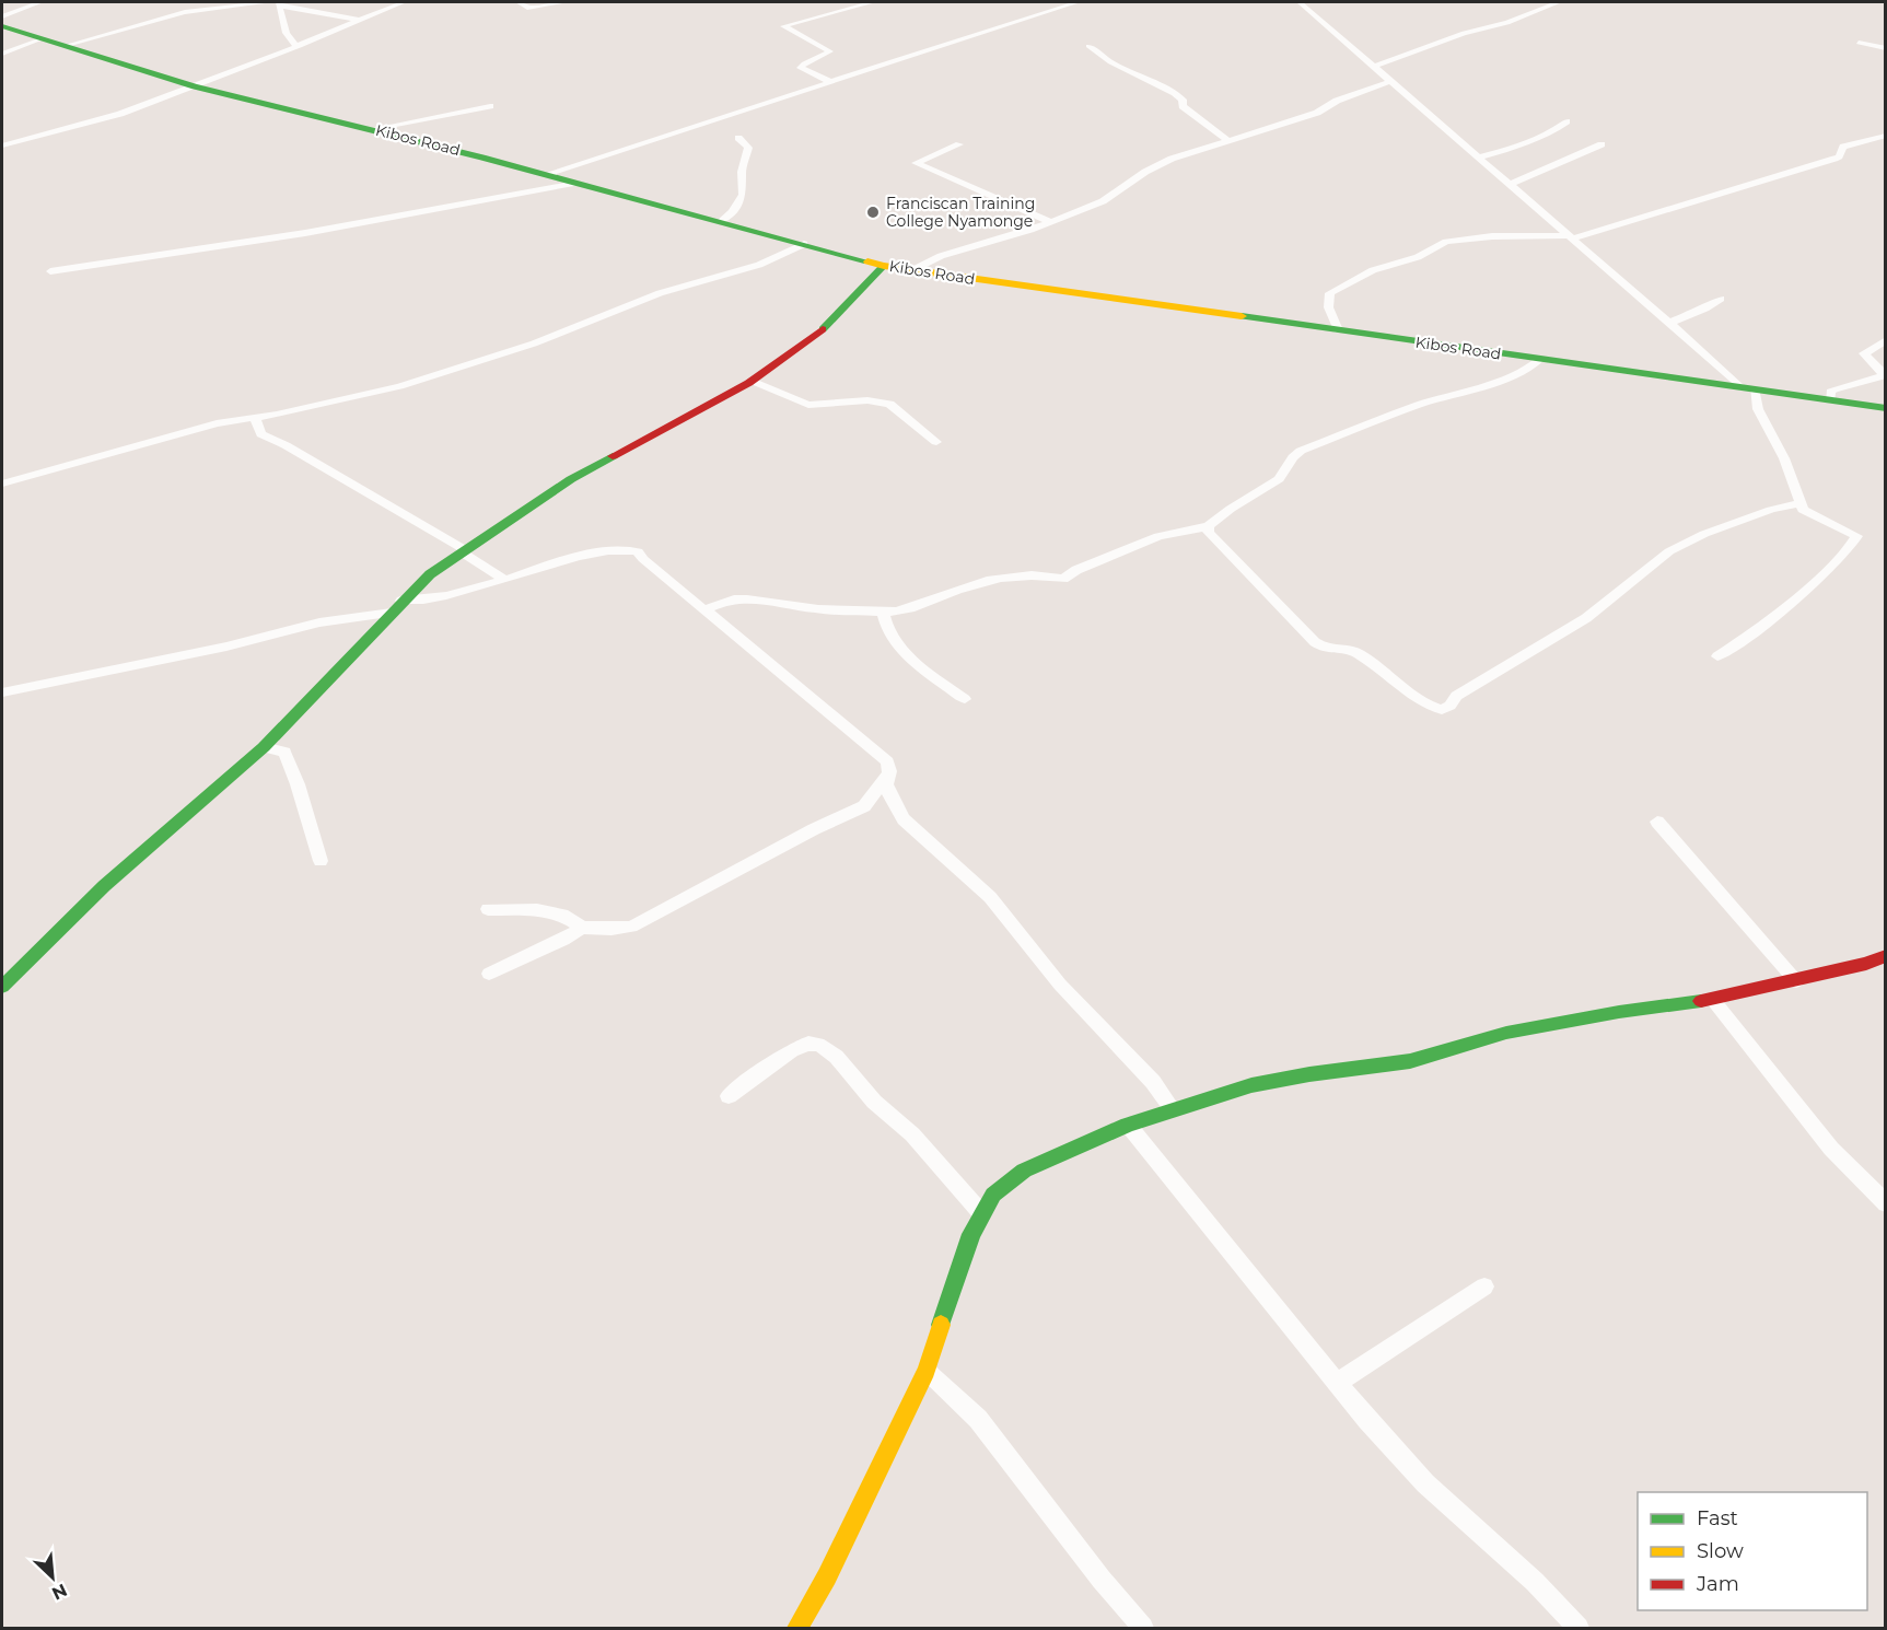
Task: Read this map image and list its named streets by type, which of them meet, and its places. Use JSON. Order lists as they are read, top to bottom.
{
  "streets": {
    "main road": ["Kibos Road"]
  },
  "places": ["Franciscan Training College Nyamonge"],
  "legend": ["Fast", "Slow", "Jam"],
  "north": "bottom right"
}
